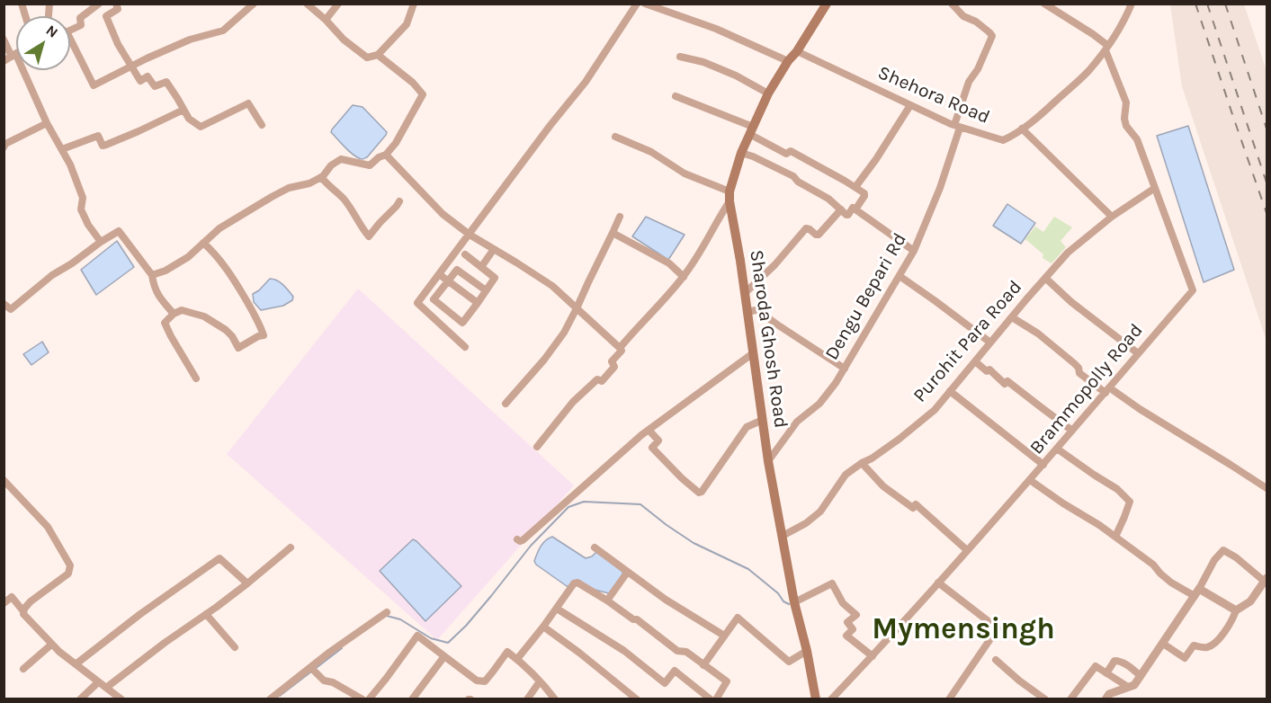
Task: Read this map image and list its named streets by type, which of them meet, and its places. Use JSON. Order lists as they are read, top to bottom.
{
  "streets": {
    "main road": ["Sharoda Ghosh Road"],
    "street": [
      "Shehora Road",
      "Dengu Bepari Rd",
      "Purohit Para Road",
      "Brammopolly Road"
    ]
  },
  "crossings": [
    ["Shehora Road", "Dengu Bepari Rd"],
    ["Shehora Road", "Sharoda Ghosh Road"],
    ["Shehora Road", "Brammopolly Road"],
    ["Dengu Bepari Rd", "Sharoda Ghosh Road"],
    ["Sharoda Ghosh Road", "Purohit Para Road"],
    ["Purohit Para Road", "Brammopolly Road"]
  ],
  "districts": ["Mymensingh"],
  "north": "top right"
}
